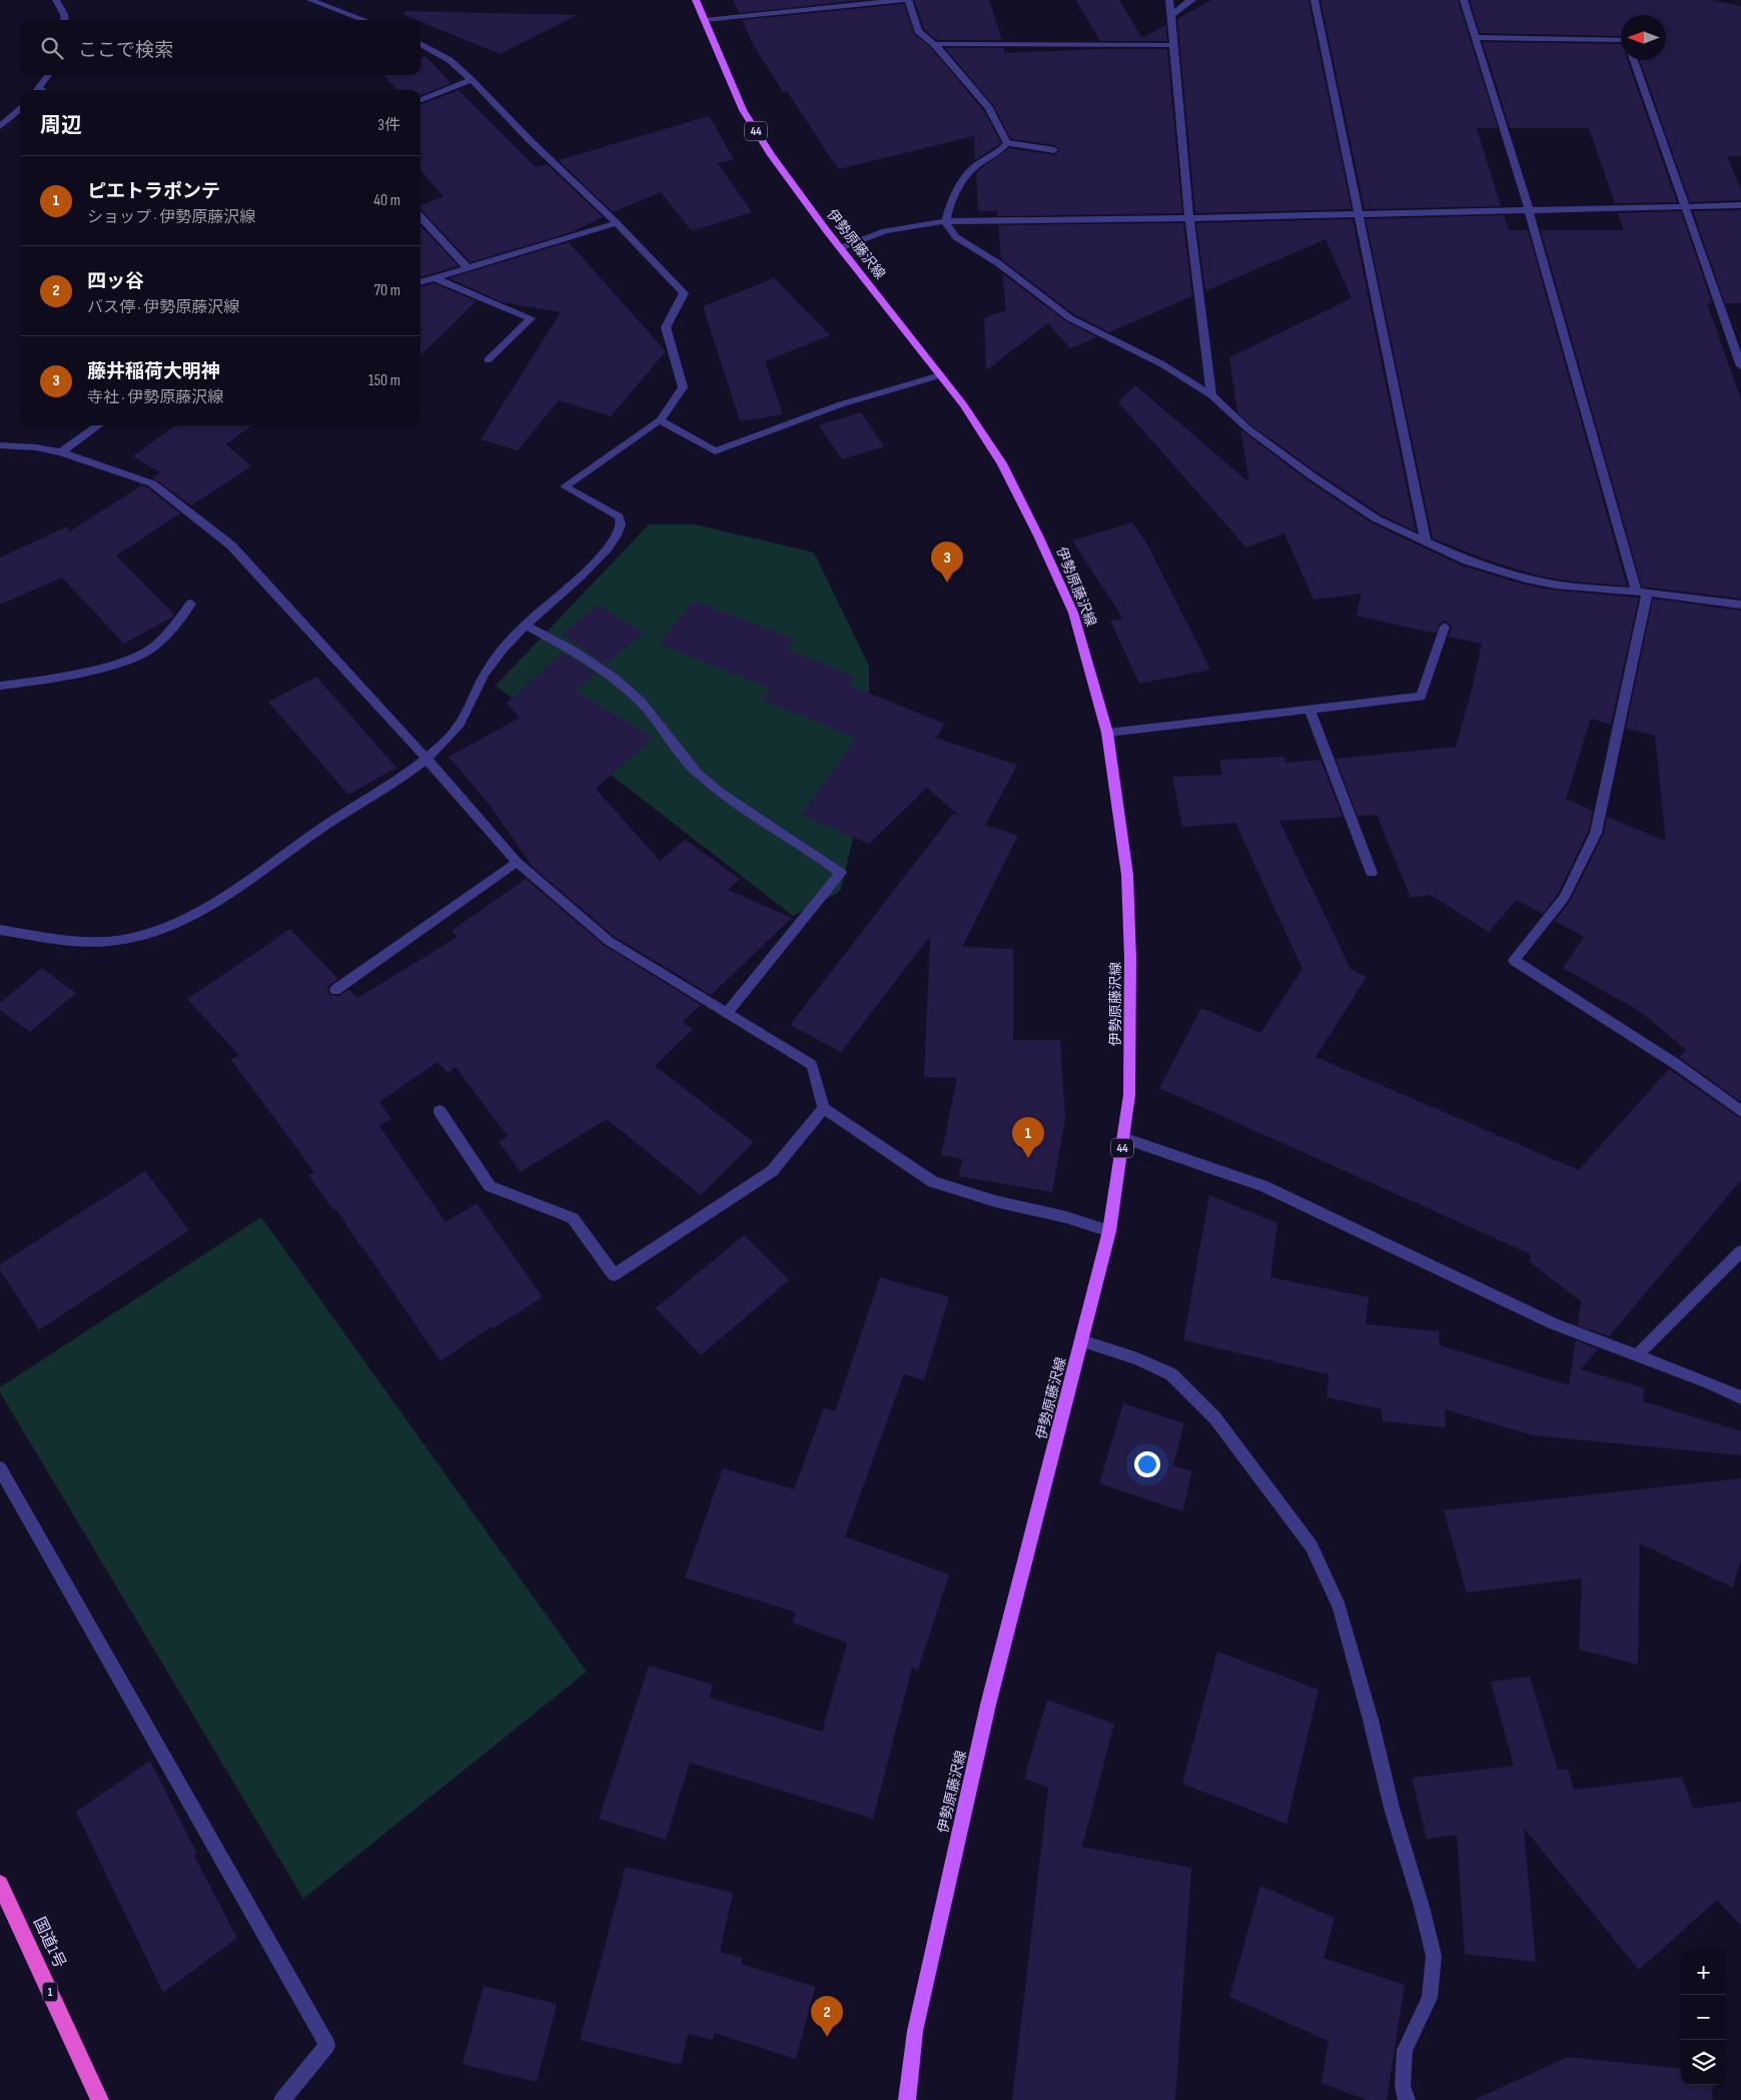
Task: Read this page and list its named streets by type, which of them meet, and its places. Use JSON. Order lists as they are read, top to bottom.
{
  "streets": {
    "highway": ["国道1号", "1"],
    "main road": ["44", "伊勢原藤沢線"]
  },
  "north": "left",
  "page": {
    "search": "ここで検索",
    "heading": ["周辺", "3件"],
    "list": [
      {
        "mark": "1",
        "name": "ピエトラポンテ",
        "note": "ショップ · 伊勢原藤沢線",
        "value": "40 m"
      },
      {
        "mark": "2",
        "name": "四ッ谷",
        "note": "バス停 · 伊勢原藤沢線",
        "value": "70 m"
      },
      {
        "mark": "3",
        "name": "藤井稲荷大明神",
        "note": "寺社 · 伊勢原藤沢線",
        "value": "150 m"
      }
    ],
    "pins": ["3", "1", "2"],
    "map_buttons": ["+", "−"]
  }
}
